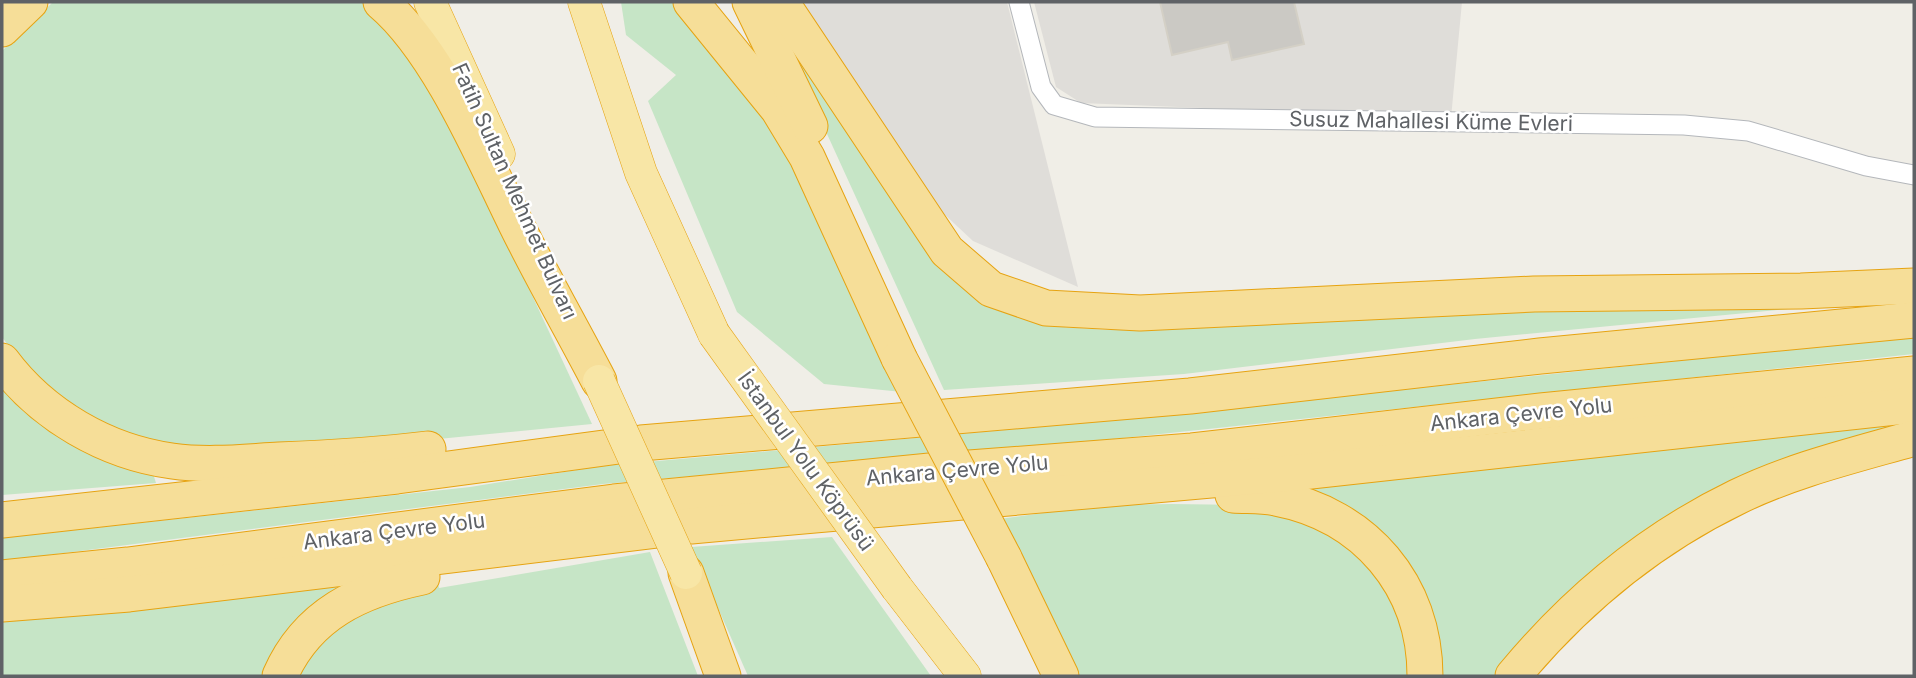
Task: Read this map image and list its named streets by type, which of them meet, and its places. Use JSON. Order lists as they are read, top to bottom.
{
  "streets": {
    "highway": ["Fatih Sultan Mehmet Bulvarı", "Ankara Çevre Yolu", "İstanbul Yolu Köprüsü"],
    "street": ["Susuz Mahallesi Küme Evleri"]
  }
}
